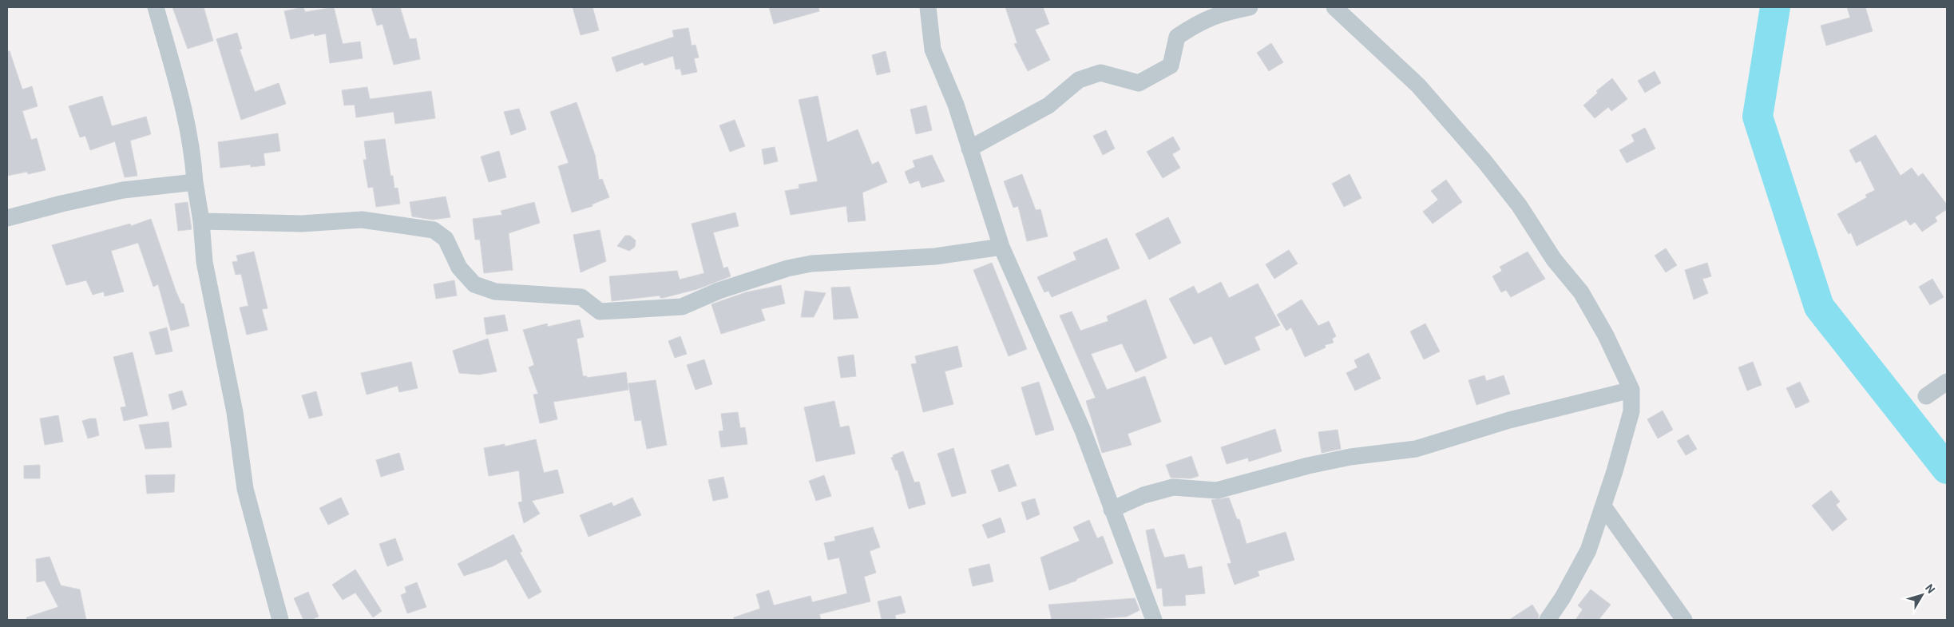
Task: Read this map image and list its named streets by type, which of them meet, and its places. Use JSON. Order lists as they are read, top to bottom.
{
  "north": "top right"
}
